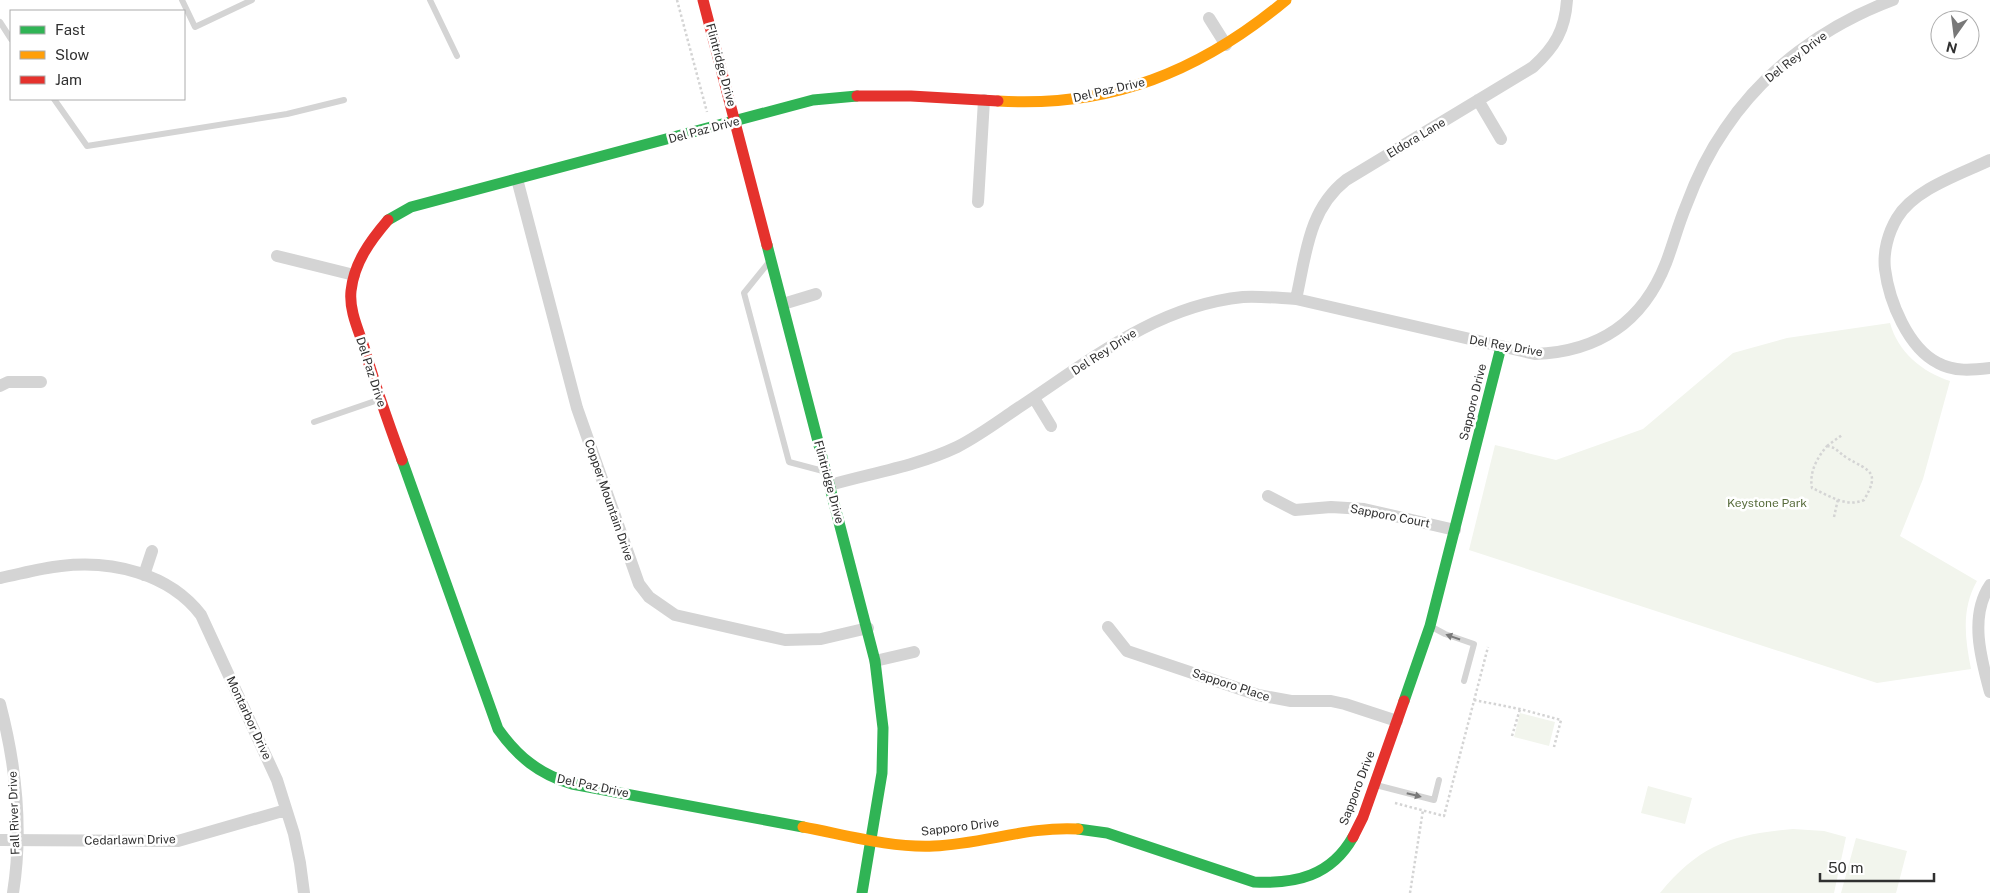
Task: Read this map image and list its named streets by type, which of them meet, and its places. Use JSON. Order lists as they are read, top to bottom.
{
  "streets": {
    "street": [
      "Del Rey Drive",
      "Flintridge Drive",
      "Del Paz Drive",
      "Eldora Lane",
      "Sapporo Drive",
      "Copper Mountain Drive",
      "Sapporo Court",
      "Sapporo Place",
      "Montarbor Drive",
      "Fall River Drive",
      "Cedarlawn Drive"
    ]
  },
  "crossings": [
    ["Del Rey Drive", "Flintridge Drive"],
    ["Del Rey Drive", "Eldora Lane"],
    ["Del Rey Drive", "Sapporo Drive"],
    ["Flintridge Drive", "Del Paz Drive"],
    ["Flintridge Drive", "Sapporo Drive"],
    ["Flintridge Drive", "Copper Mountain Drive"],
    ["Del Paz Drive", "Sapporo Drive"],
    ["Del Paz Drive", "Copper Mountain Drive"],
    ["Sapporo Drive", "Sapporo Court"],
    ["Sapporo Drive", "Sapporo Place"],
    ["Montarbor Drive", "Cedarlawn Drive"],
    ["Fall River Drive", "Cedarlawn Drive"]
  ],
  "parks": ["Keystone Park"],
  "legend": ["Fast", "Slow", "Jam"],
  "scale_bar": "50 m",
  "north": "bottom"
}
